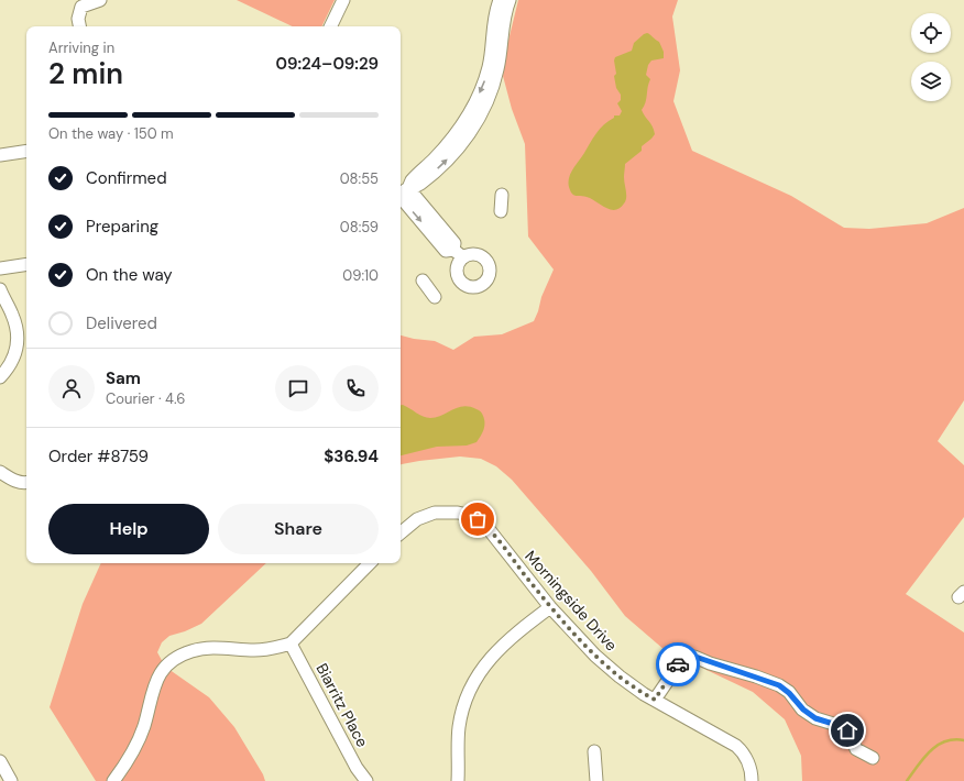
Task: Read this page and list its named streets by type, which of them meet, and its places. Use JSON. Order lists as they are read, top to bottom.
{
  "streets": {
    "street": ["Morningside Drive", "Biarritz Place"]
  },
  "page": {
    "heading": ["2 min", "Arriving in", "09:24–09:29"],
    "panel": [
      "Sam",
      "Courier · 4.6",
      "Order #8759",
      "$36.94"
    ],
    "bar": "On the way · 150 m",
    "list": [
      ["Confirmed", "08:55"],
      ["Preparing", "08:59"],
      ["On the way", "09:10"],
      "Delivered"
    ],
    "buttons": ["Help", "Share"]
  }
}
